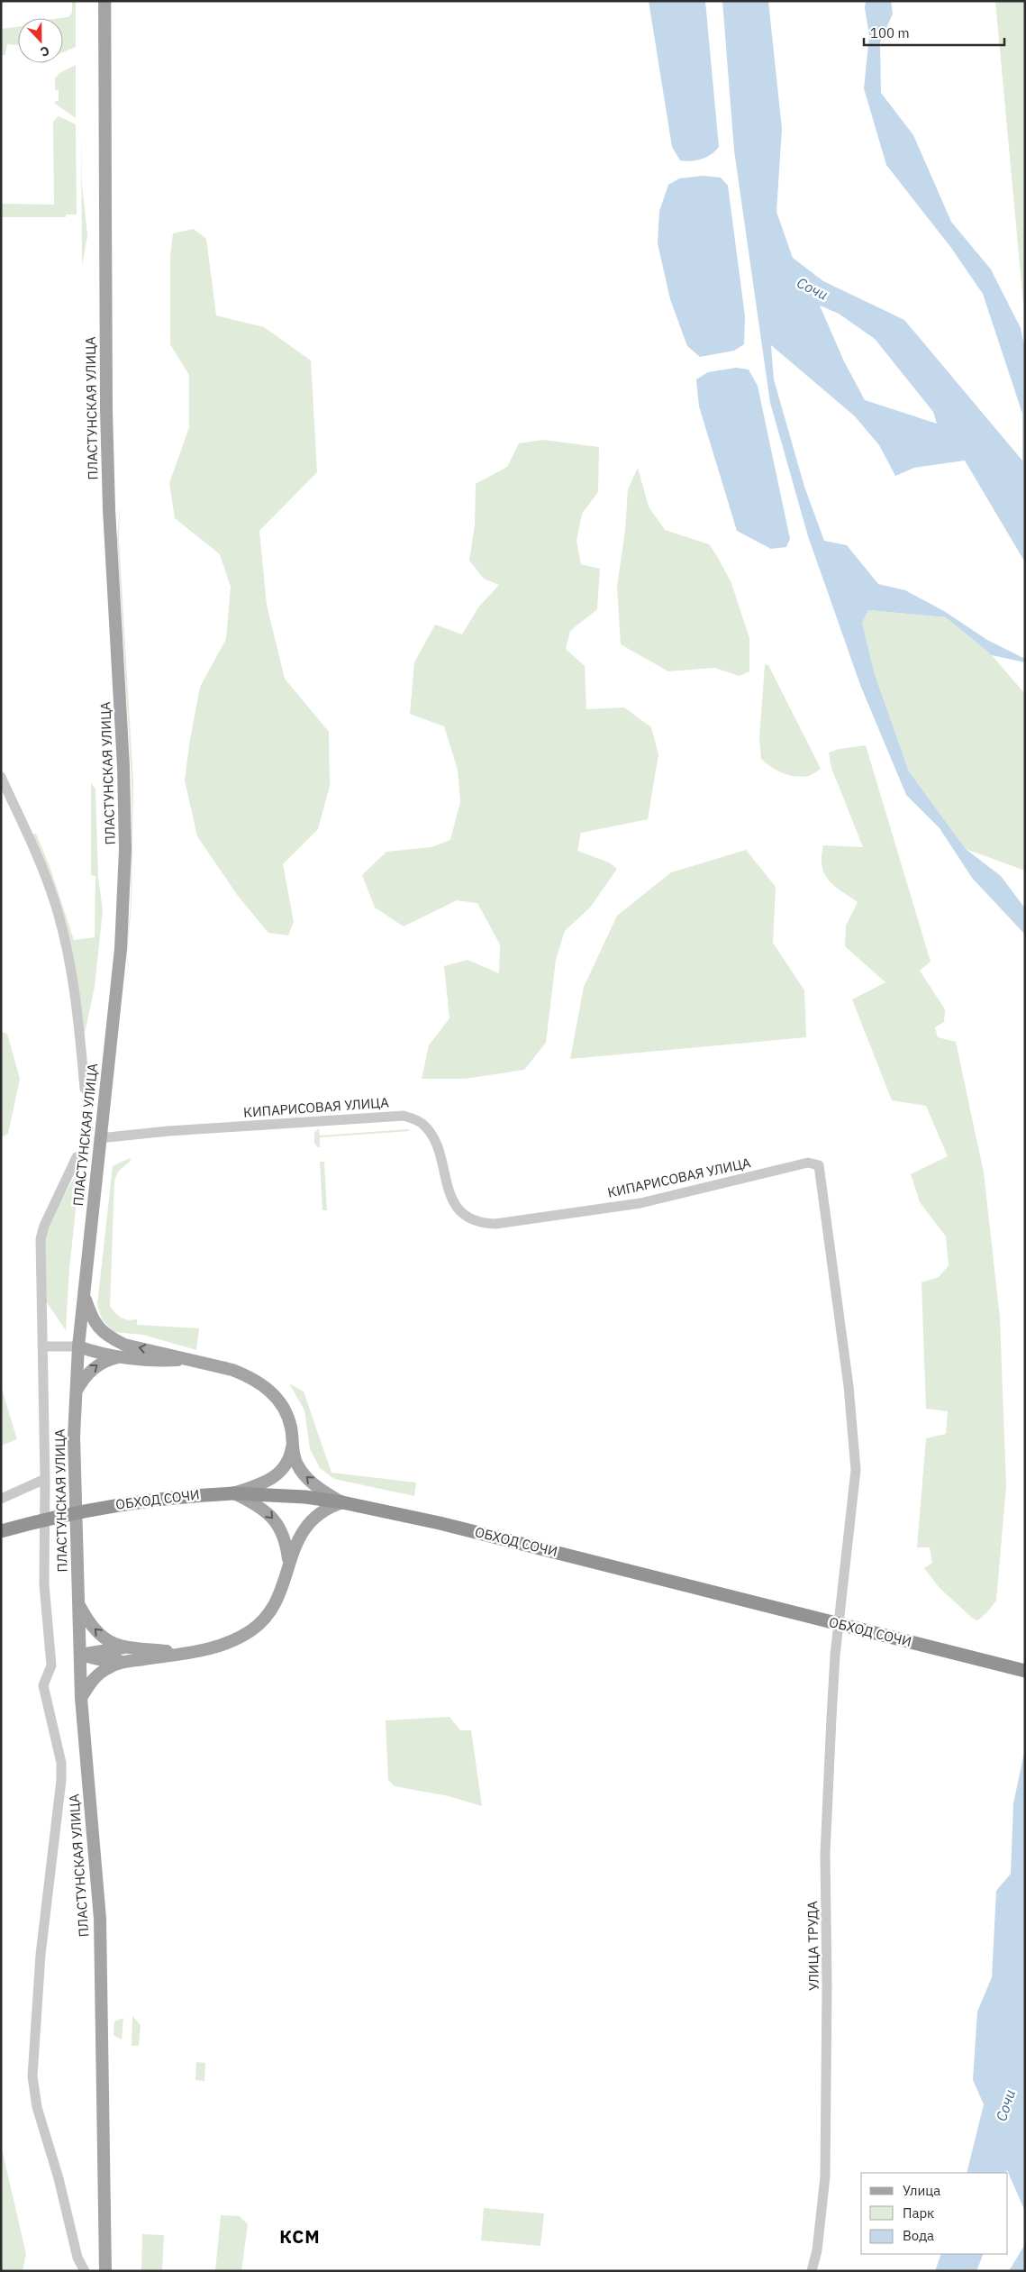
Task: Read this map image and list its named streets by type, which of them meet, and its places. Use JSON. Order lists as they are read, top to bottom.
{
  "streets": {
    "highway": ["ОБХОД СОЧИ"],
    "main road": ["ПЛАСТУНСКАЯ УЛИЦА"],
    "street": ["КИПАРИСОВАЯ УЛИЦА", "УЛИЦА ТРУДА"]
  },
  "crossings": [
    ["ПЛАСТУНСКАЯ УЛИЦА", "КИПАРИСОВАЯ УЛИЦА"],
    ["КИПАРИСОВАЯ УЛИЦА", "УЛИЦА ТРУДА"]
  ],
  "districts": ["КСМ"],
  "water": ["Сочи"],
  "legend": ["Улица", "Парк", "Вода"],
  "scale_bar": "100 m",
  "north": "bottom"
}
